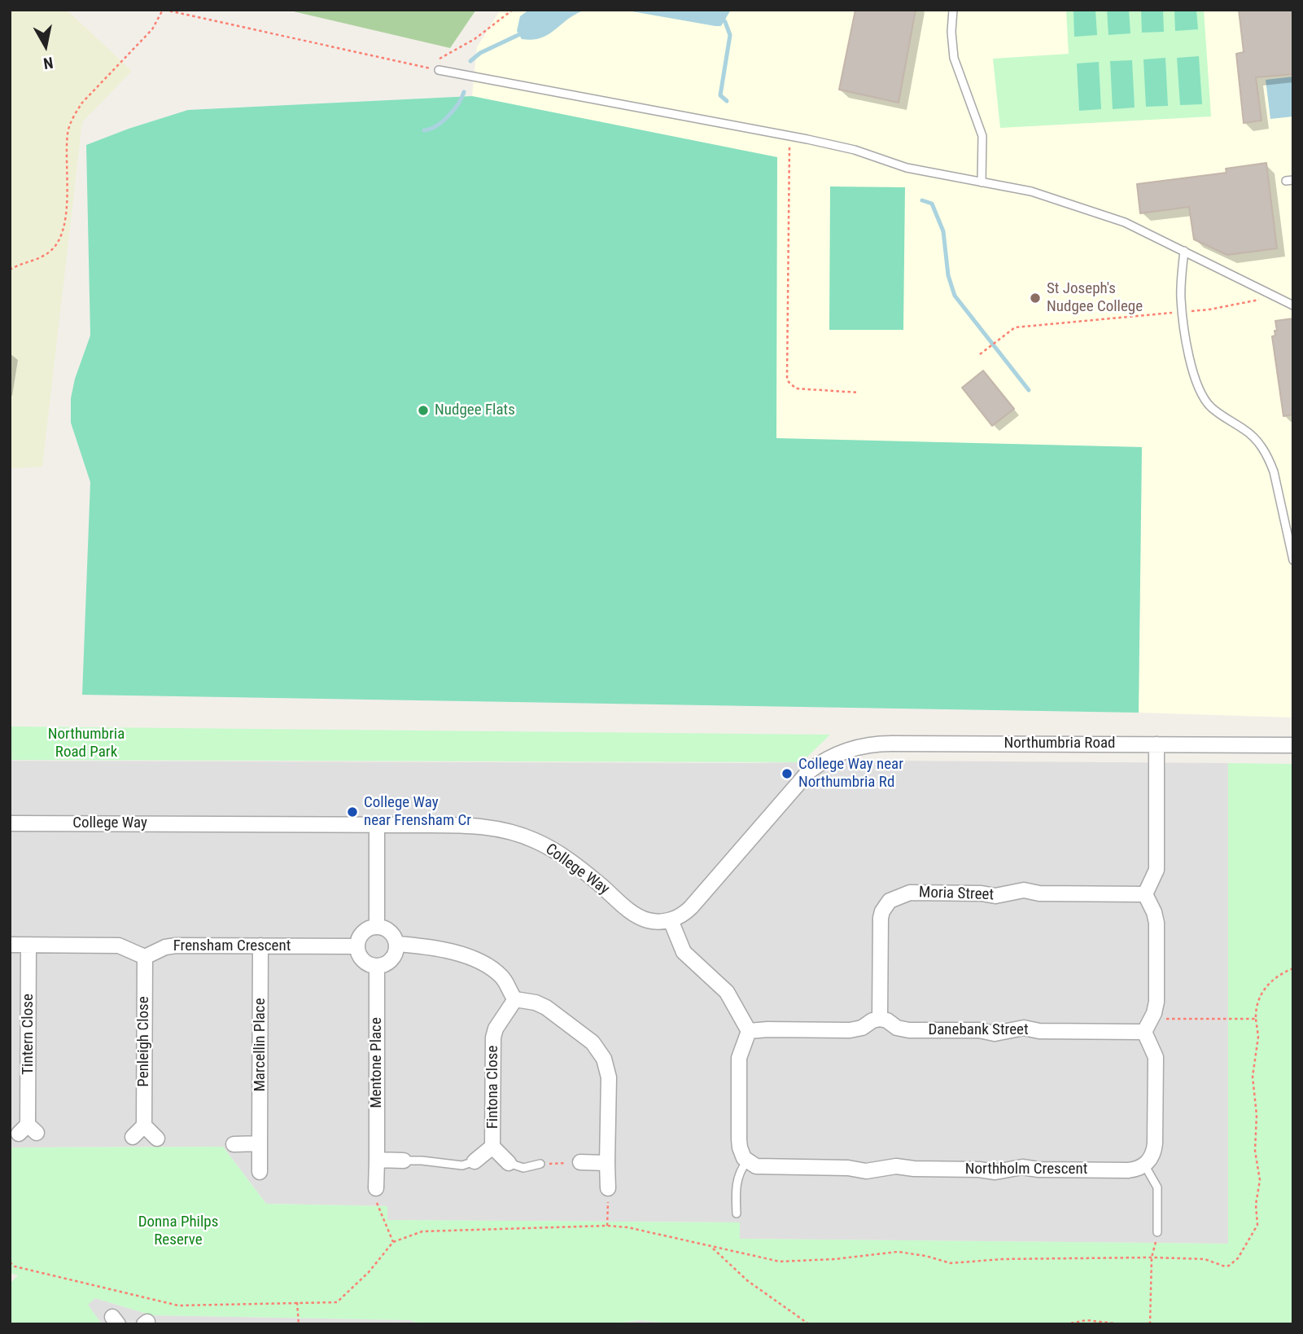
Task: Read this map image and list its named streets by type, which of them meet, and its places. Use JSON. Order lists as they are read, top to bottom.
{
  "streets": {
    "street": [
      "Northumbria Road",
      "College Way",
      "Moria Street",
      "Frensham Crescent",
      "Danebank Street",
      "Tintern Close",
      "Penleigh Close",
      "Marcellin Place",
      "Mentone Place",
      "Fintona Close",
      "Northholm Crescent"
    ]
  },
  "crossings": [
    ["Northumbria Road", "College Way"],
    ["Moria Street", "Danebank Street"],
    ["Frensham Crescent", "Penleigh Close"],
    ["Frensham Crescent", "Marcellin Place"],
    ["Frensham Crescent", "Mentone Place"]
  ],
  "parks": ["Northumbria Road Park", "Donna Philps Reserve"],
  "places": [
    "St Joseph's Nudgee College",
    "Nudgee Flats",
    "College Way near Northumbria Rd",
    "College Way near Frensham Cr"
  ],
  "north": "bottom"
}
